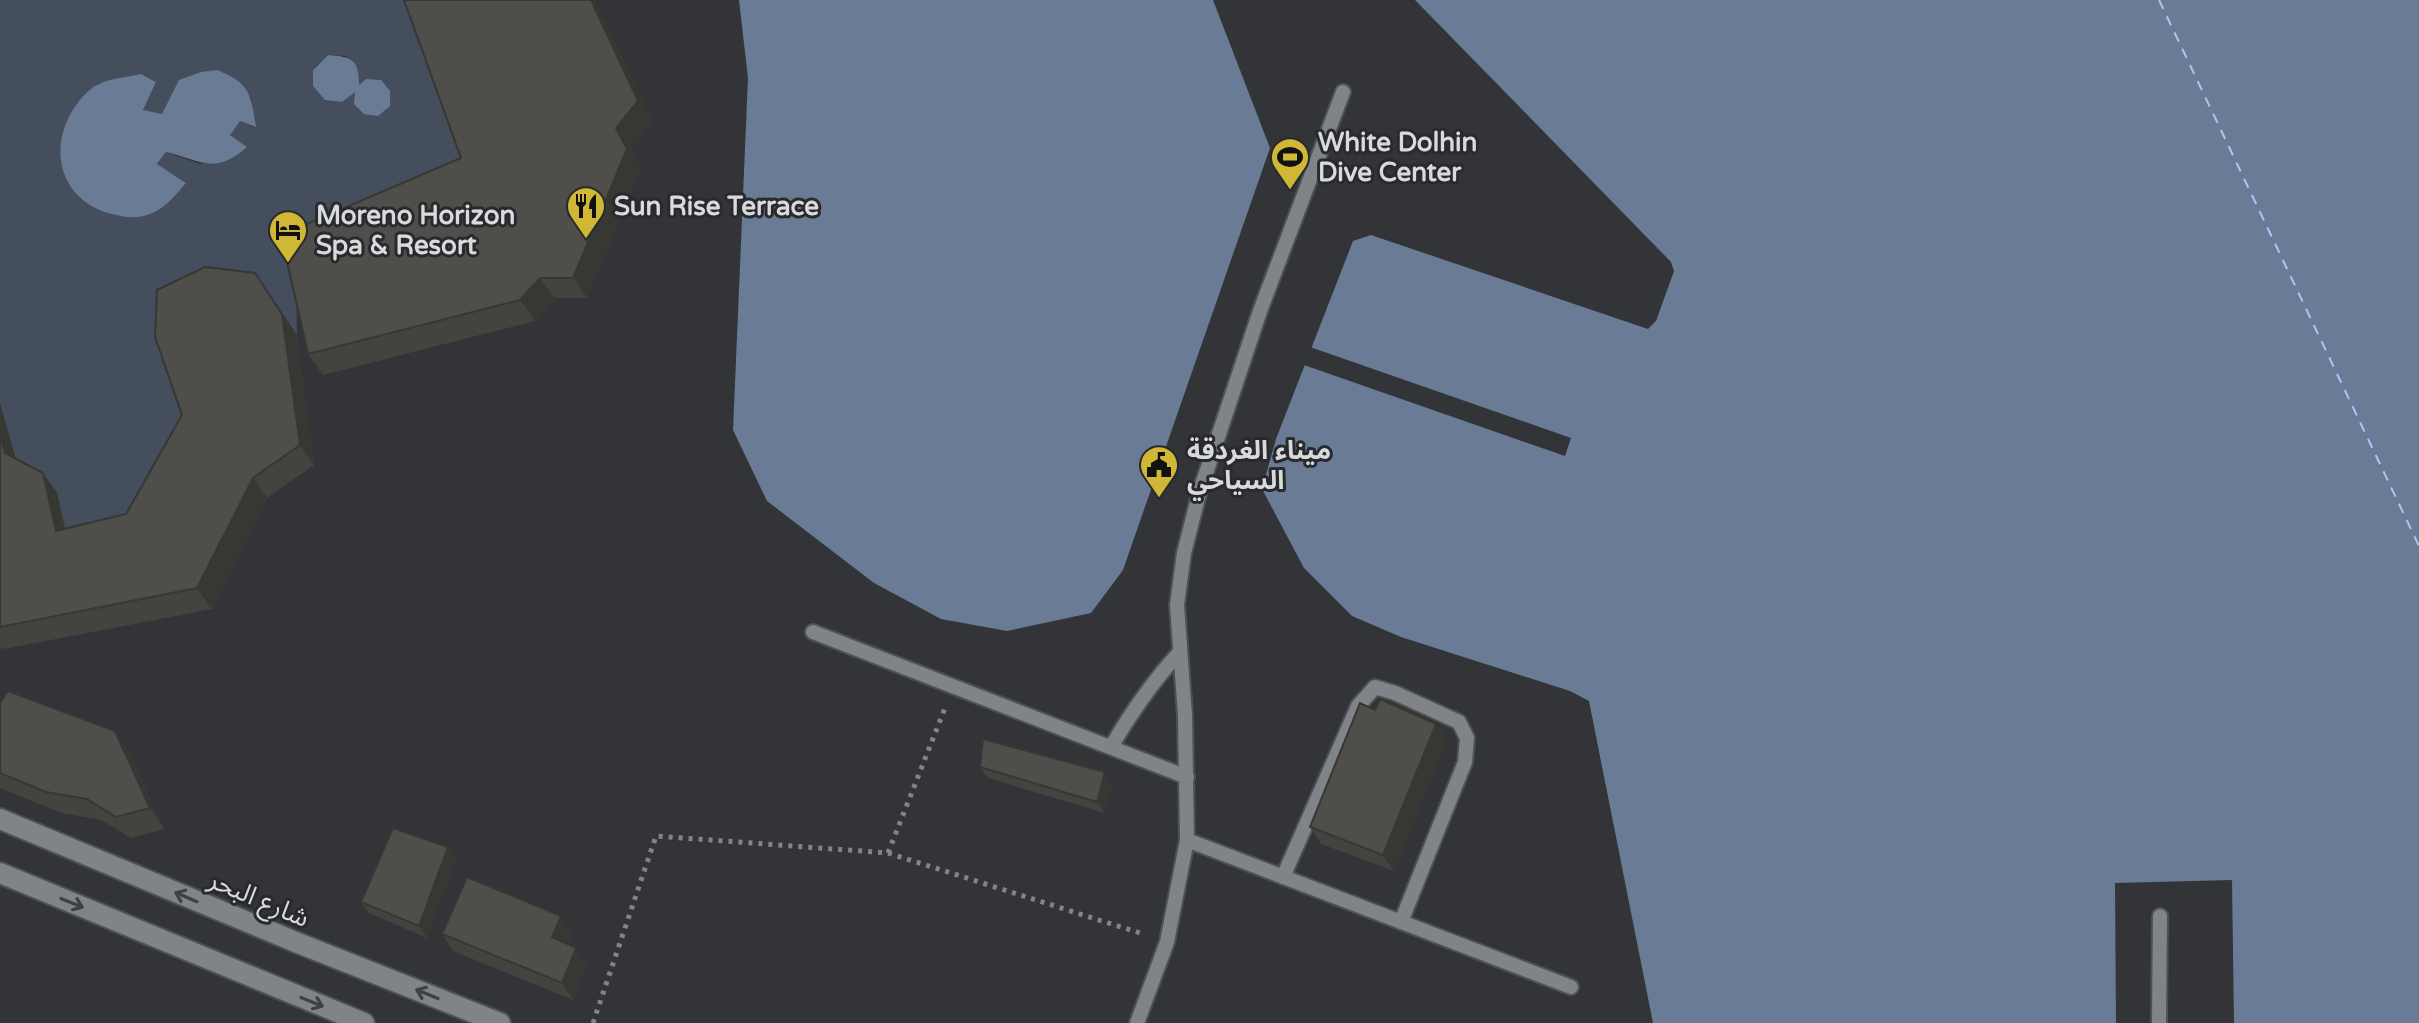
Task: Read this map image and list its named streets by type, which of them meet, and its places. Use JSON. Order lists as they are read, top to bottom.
{
  "streets": {
    "main road": ["شارع البحر"]
  },
  "places": {
    "sports": ["White Dolhin Dive Center"],
    "restaurant": ["Sun Rise Terrace"],
    "hotel": ["Moreno Horizon Spa & Resort"],
    "public building": ["ميناء الغردقة السياحي"]
  }
}
